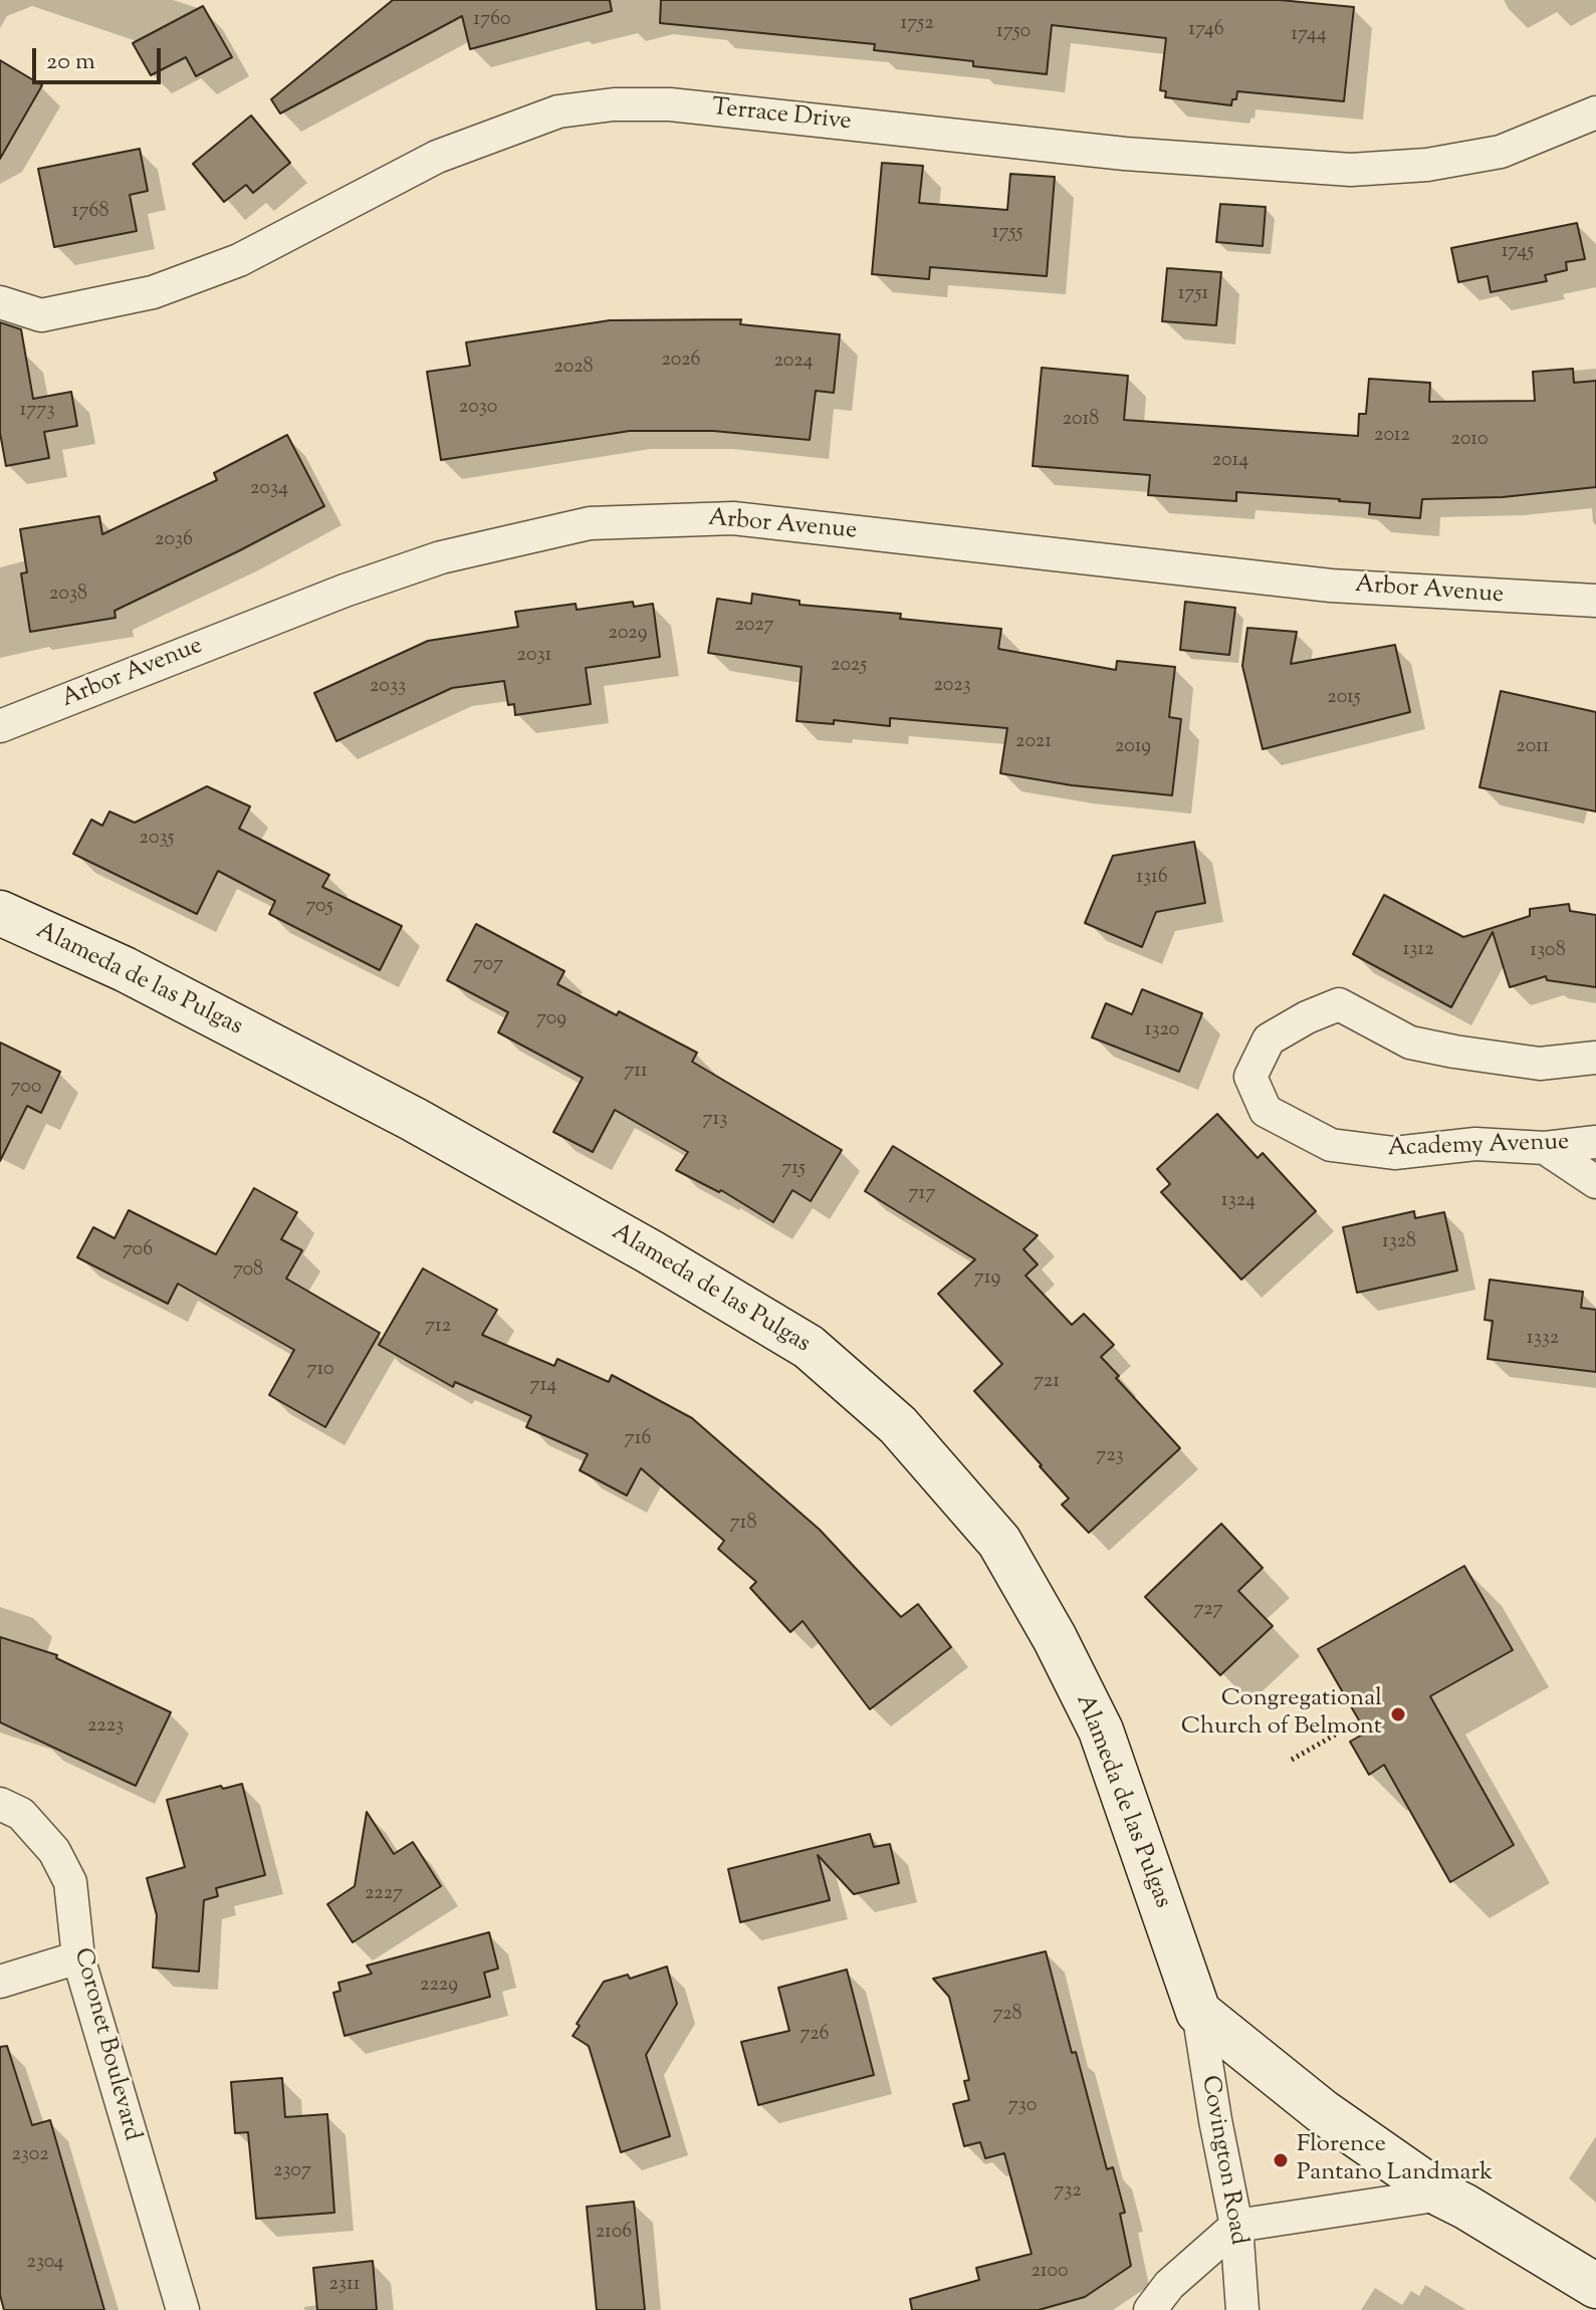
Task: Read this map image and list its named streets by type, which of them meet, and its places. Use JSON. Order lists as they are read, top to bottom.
{
  "streets": {
    "main road": ["Alameda de las Pulgas"],
    "street": [
      "Terrace Drive",
      "Arbor Avenue",
      "Academy Avenue",
      "Coronet Boulevard",
      "Covington Road"
    ]
  },
  "crossings": [
    ["Alameda de las Pulgas", "Covington Road"]
  ],
  "places": ["Congregational Church of Belmont", "Florence Pantano Landmark"],
  "house_numbers": [
    "1760",
    "1752",
    "1746",
    "1750",
    "1744",
    "1768",
    "1755",
    "1745",
    "1751",
    "2026",
    "2024",
    "2028",
    "2030",
    "1773",
    "2018",
    "2012",
    "2010",
    "2014",
    "2034",
    "2036",
    "2038",
    "2027",
    "2029",
    "2031",
    "2025",
    "2023",
    "2033",
    "2015",
    "2021",
    "2019",
    "2011",
    "2035",
    "1316",
    "705",
    "1312",
    "1308",
    "707",
    "709",
    "1320",
    "711",
    "700",
    "713",
    "715",
    "717",
    "1324",
    "1328",
    "706",
    "708",
    "719",
    "712",
    "1332",
    "710",
    "721",
    "714",
    "716",
    "723",
    "718",
    "727",
    "2223",
    "2227",
    "2229",
    "728",
    "726",
    "730",
    "2302",
    "2307",
    "732",
    "2106",
    "2304",
    "2100",
    "2311"
  ],
  "scale_bar": "20 m"
}
